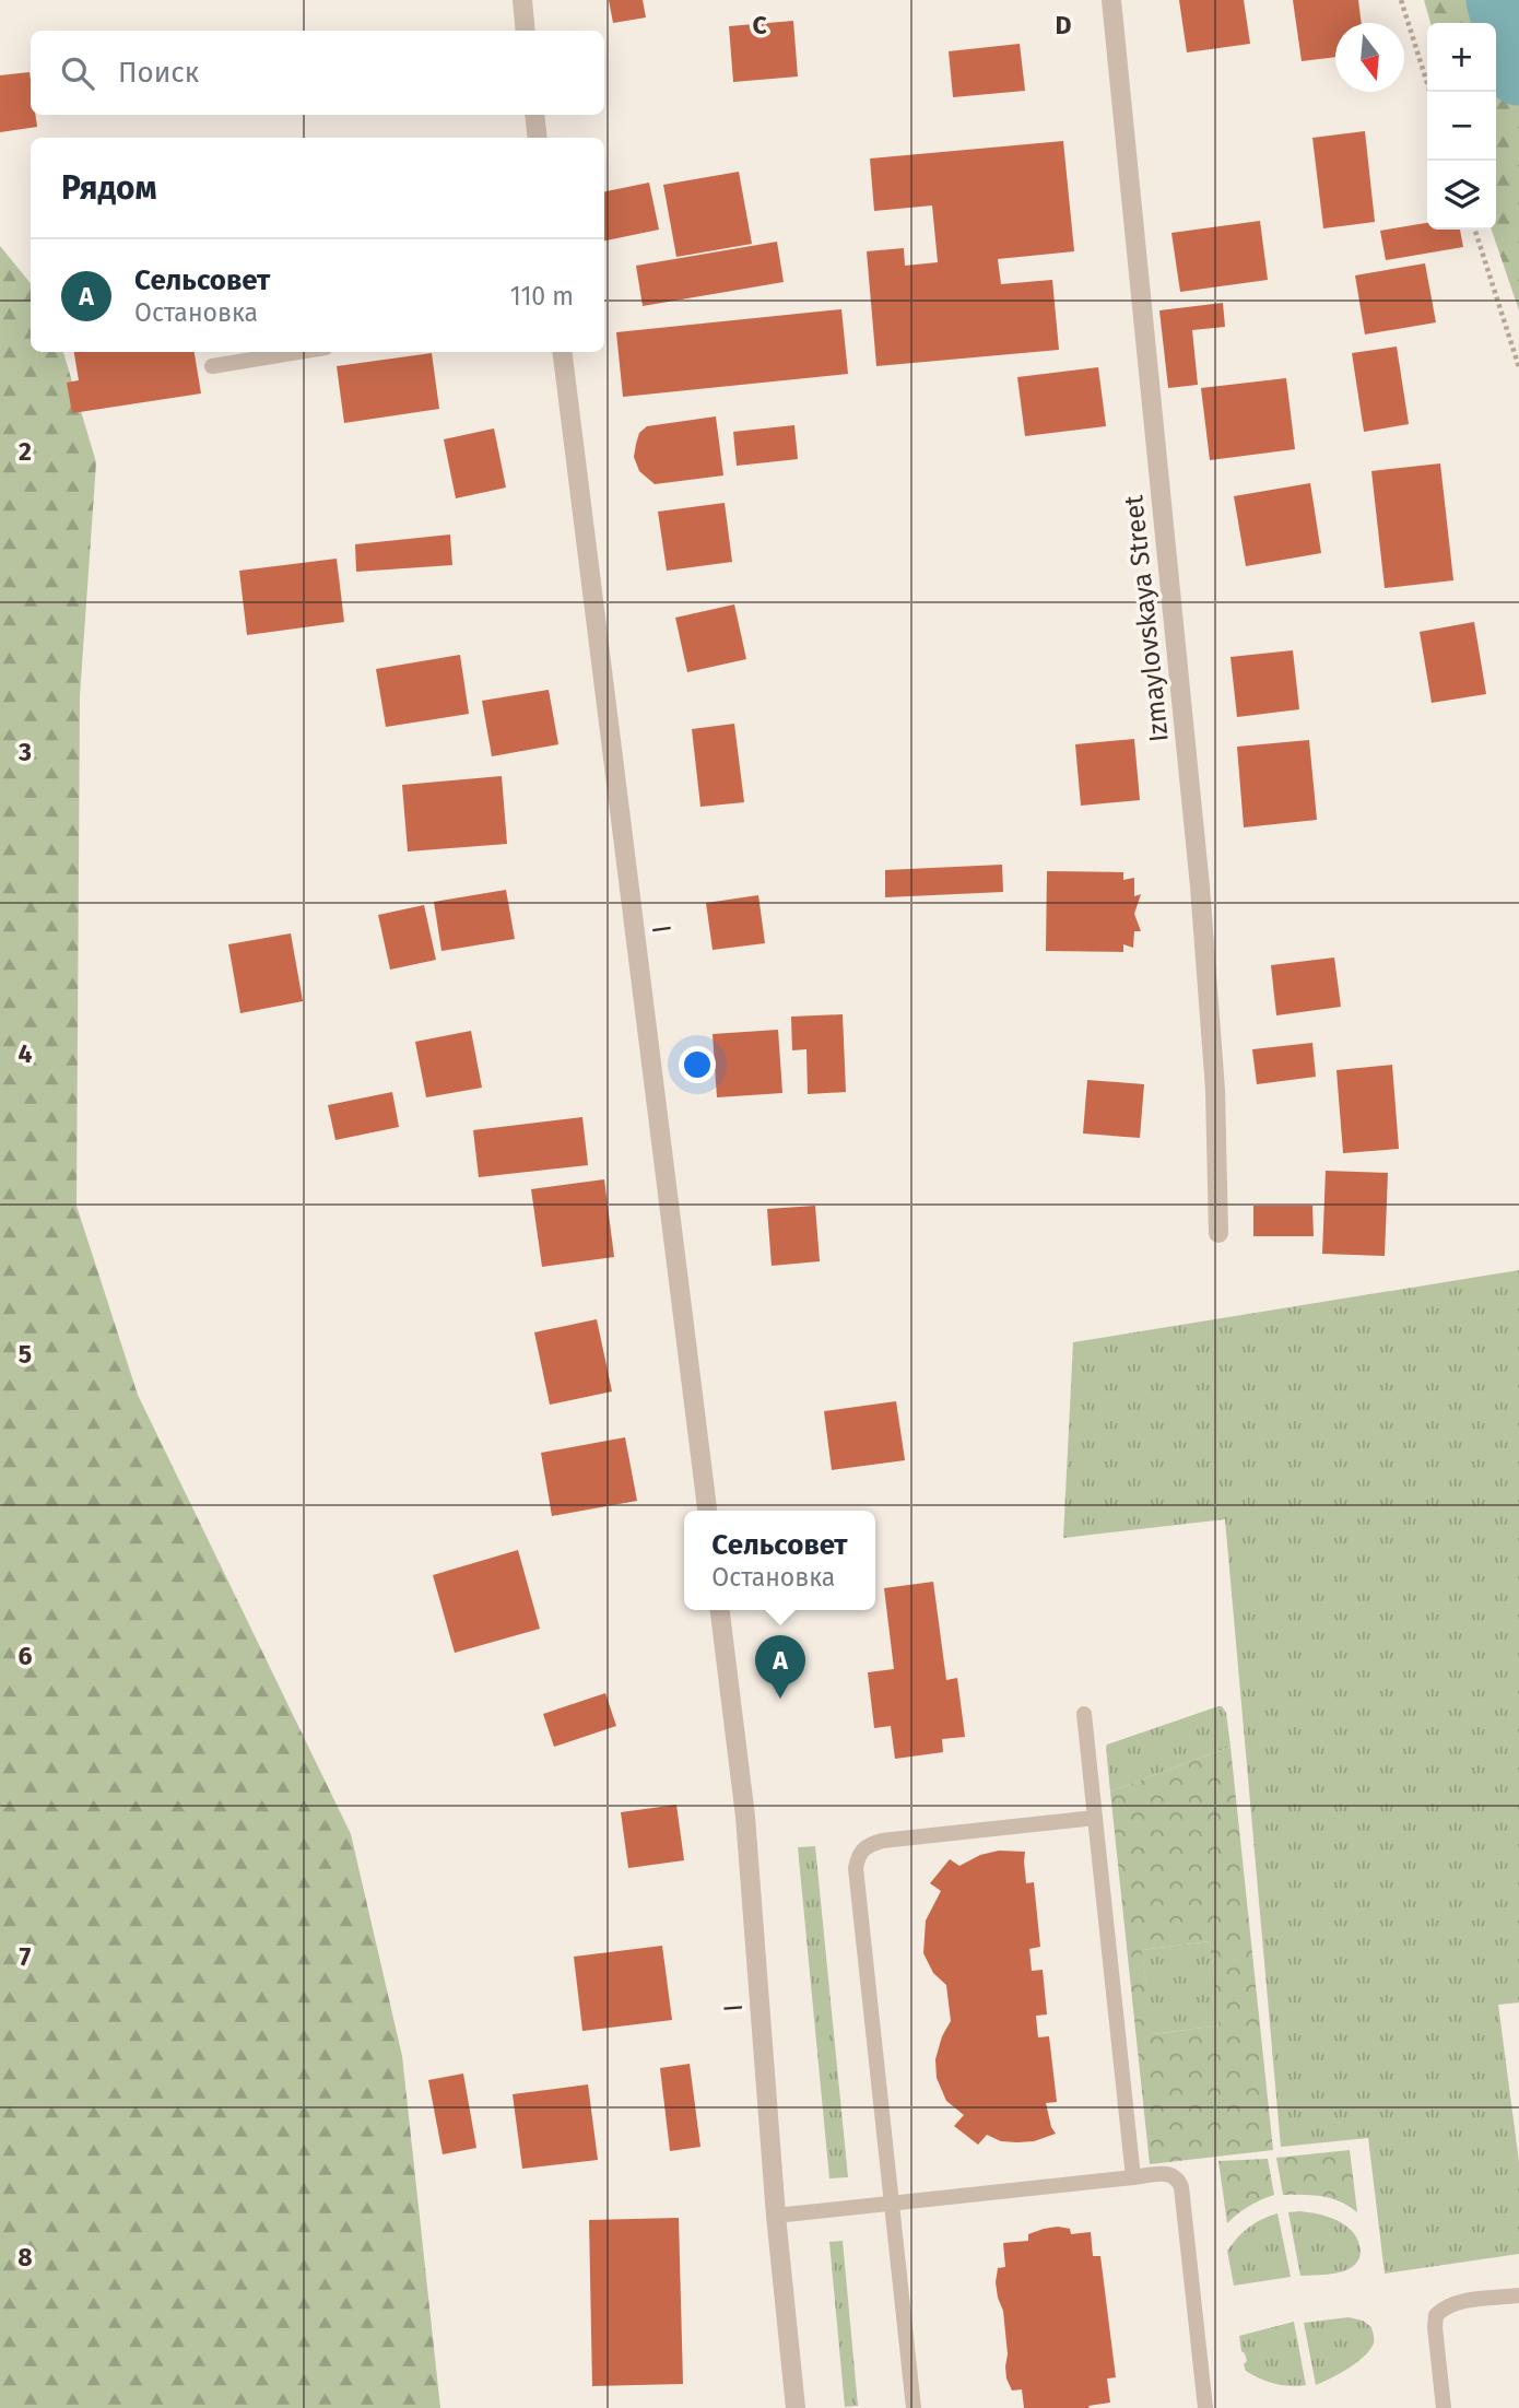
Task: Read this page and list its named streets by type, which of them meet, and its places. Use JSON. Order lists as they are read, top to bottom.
{
  "streets": {
    "street": ["Izmaylovskaya Street", "I"]
  },
  "north": "bottom",
  "page": {
    "map_buttons": ["+", "−"],
    "search": "Поиск",
    "heading": "Рядом",
    "list": [
      {
        "mark": "A",
        "name": "Сельсовет",
        "note": "Остановка",
        "value": "110 m"
      }
    ],
    "popup": ["Сельсовет", "Остановка"],
    "pins": "A"
  },
  "grid": {
    "columns": ["C", "D"],
    "rows": [
      "2",
      "3",
      "4",
      "5",
      "6",
      "7",
      "8"
    ]
  }
}
